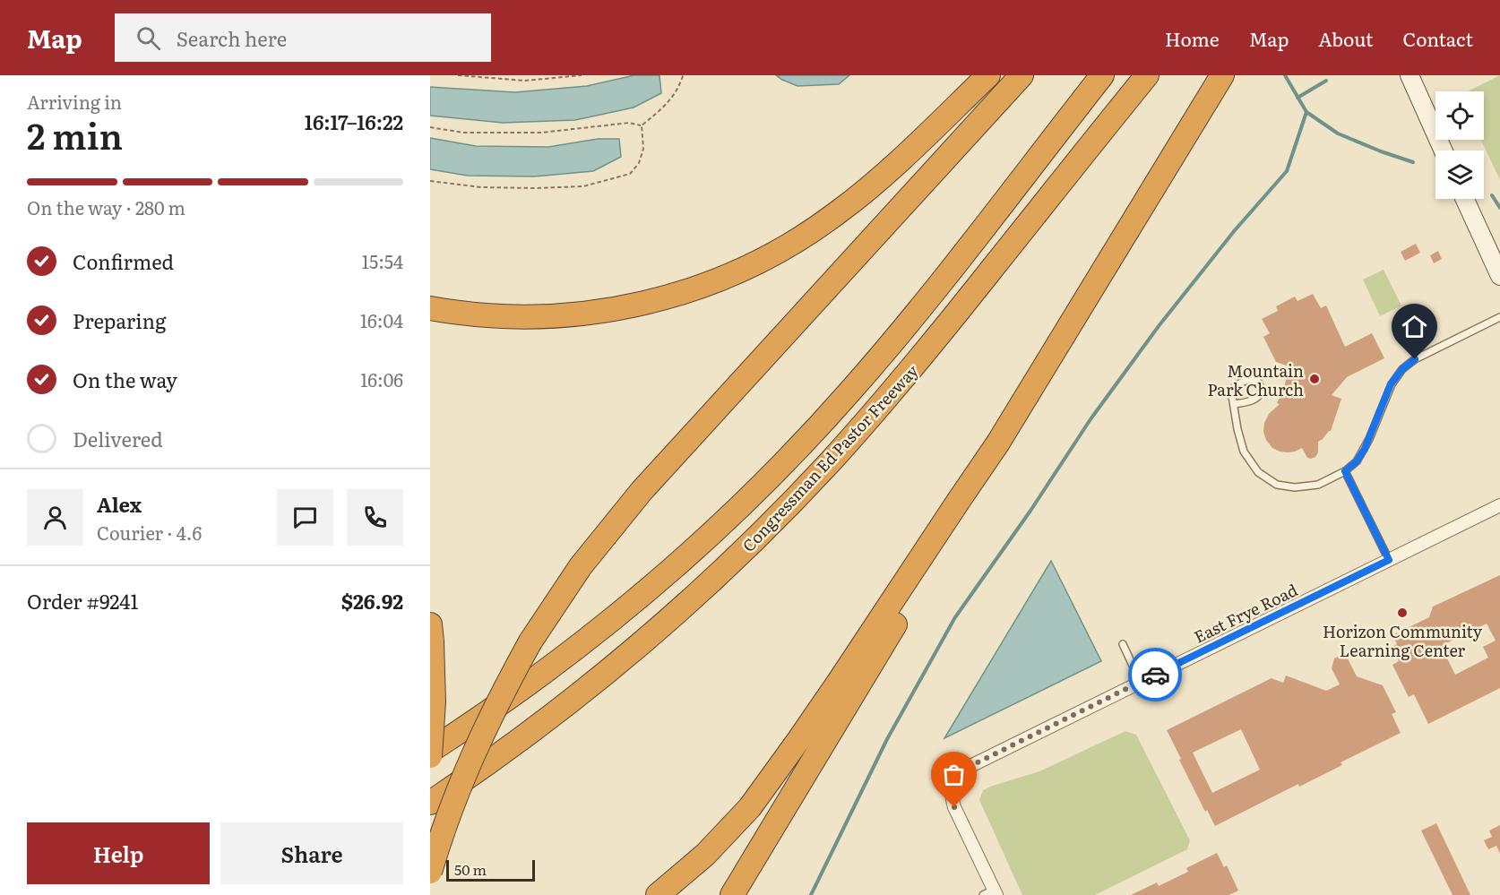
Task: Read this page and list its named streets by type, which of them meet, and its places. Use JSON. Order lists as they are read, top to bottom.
{
  "streets": {
    "highway": ["Congressman Ed Pastor Freeway"],
    "street": ["East Frye Road"]
  },
  "places": ["Mountain Park Church", "Horizon Community Learning Center"],
  "scale_bar": "50 m",
  "page": {
    "header": "Map",
    "search": "Search here",
    "nav": [
      "Home",
      "Map",
      "About",
      "Contact"
    ],
    "heading": ["2 min", "Arriving in", "16:17–16:22"],
    "panel": [
      "Alex",
      "Courier · 4.6",
      "Order #9241",
      "$26.92"
    ],
    "bar": "On the way · 280 m",
    "list": [
      ["Confirmed", "15:54"],
      ["Preparing", "16:04"],
      ["On the way", "16:06"],
      "Delivered"
    ],
    "buttons": ["Help", "Share"],
    "scale": "50 m"
  }
}
